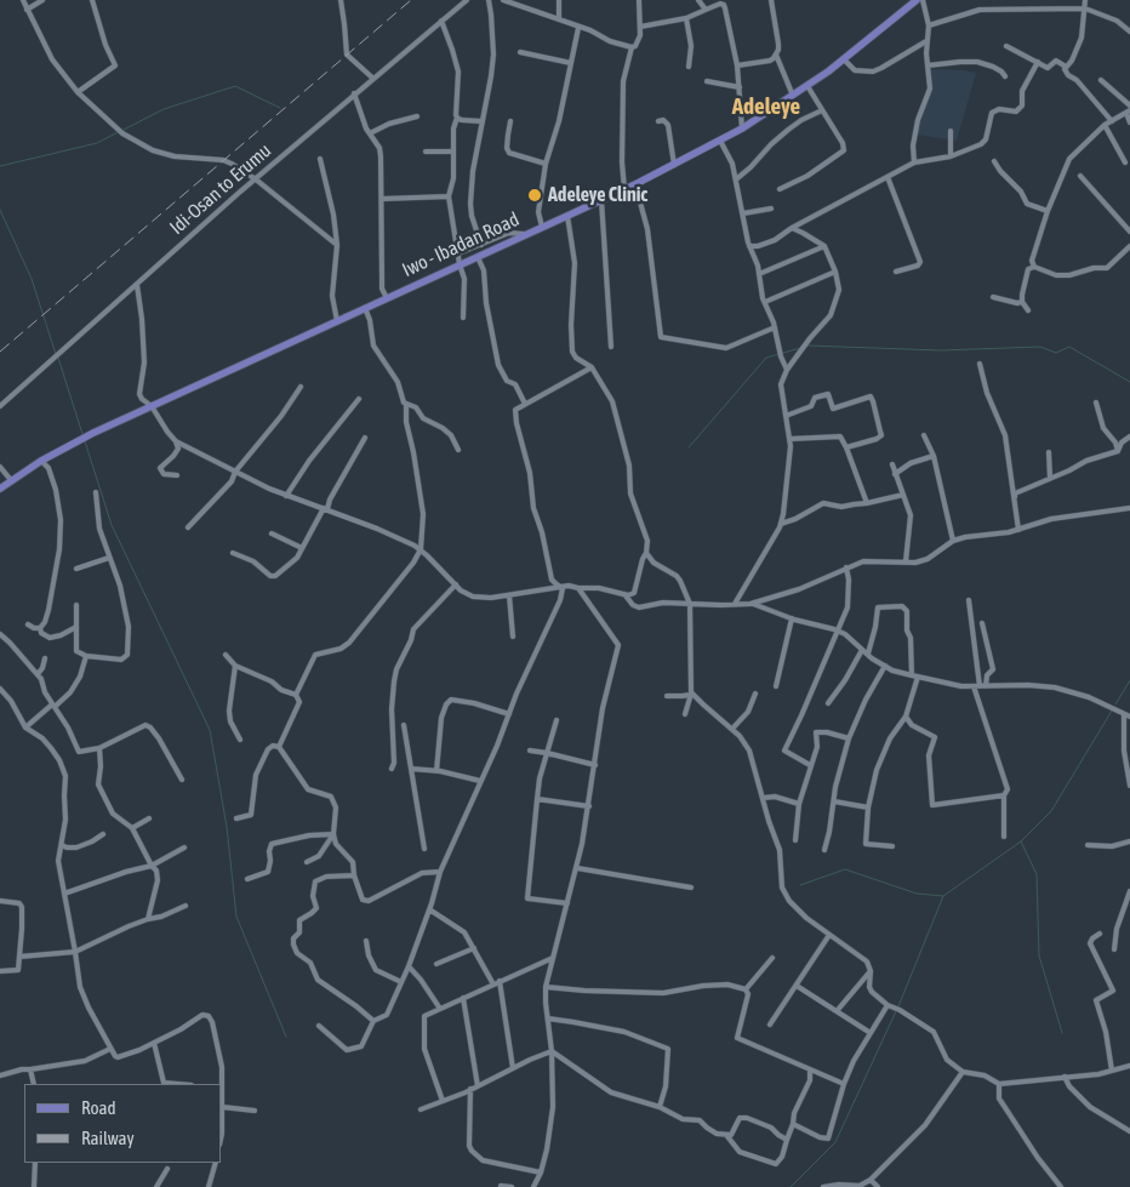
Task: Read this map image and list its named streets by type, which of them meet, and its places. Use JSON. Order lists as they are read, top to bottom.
{
  "streets": {
    "main road": ["Iwo - Ibadan Road"],
    "street": ["Idi-Osan to Erumu"]
  },
  "districts": ["Adeleye"],
  "places": ["Adeleye Clinic"],
  "legend": ["Road", "Railway"]
}
